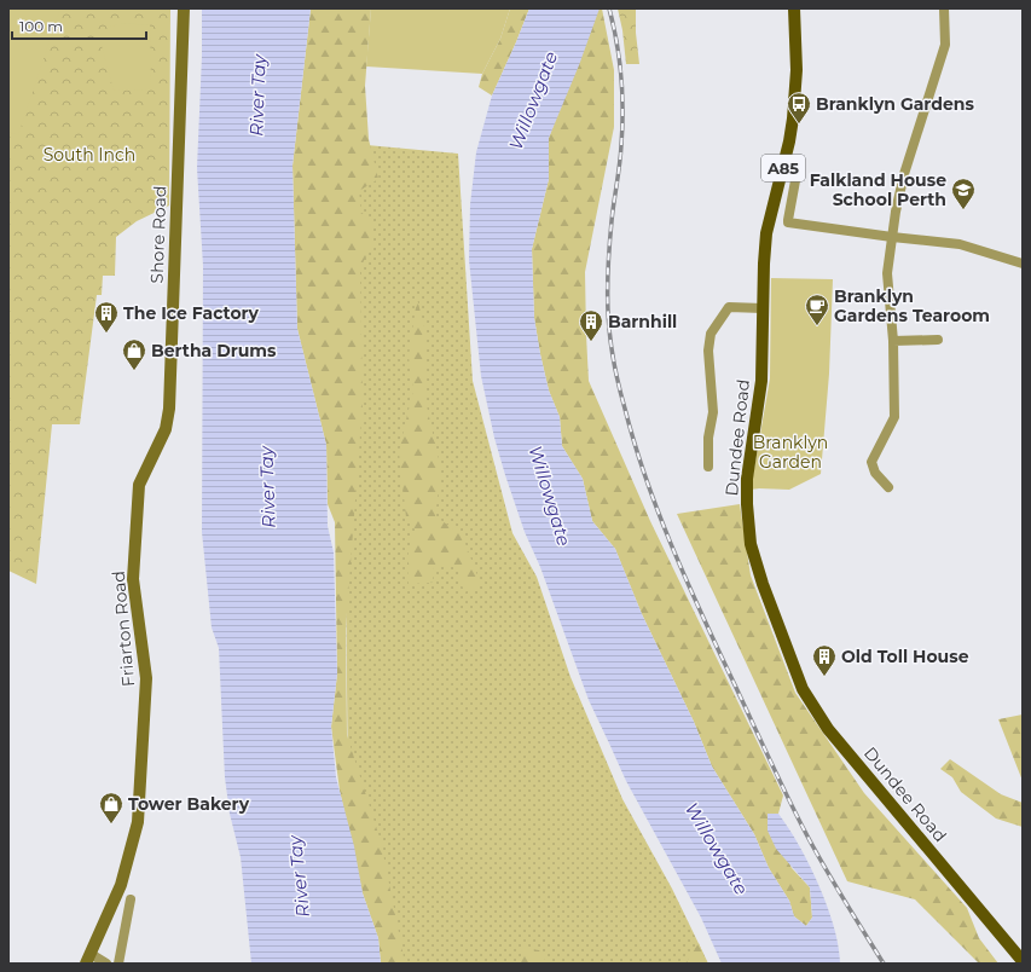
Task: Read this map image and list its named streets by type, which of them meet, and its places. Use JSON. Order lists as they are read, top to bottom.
{
  "streets": {
    "main road": ["A85", "Dundee Road"],
    "street": ["Shore Road", "Friarton Road"]
  },
  "crossings": [
    ["Shore Road", "Friarton Road"]
  ],
  "water": ["River Tay", "Willowgate"],
  "parks": ["South Inch", "Branklyn Garden"],
  "places": {
    "bus stop": ["Branklyn Gardens"],
    "school or university": ["Falkland House School Perth"],
    "cafe": ["Branklyn Gardens Tearoom"],
    "building": ["The Ice Factory", "Barnhill", "Old Toll House"],
    "shop": ["Bertha Drums", "Tower Bakery"]
  },
  "scale_bar": "100 m"
}
